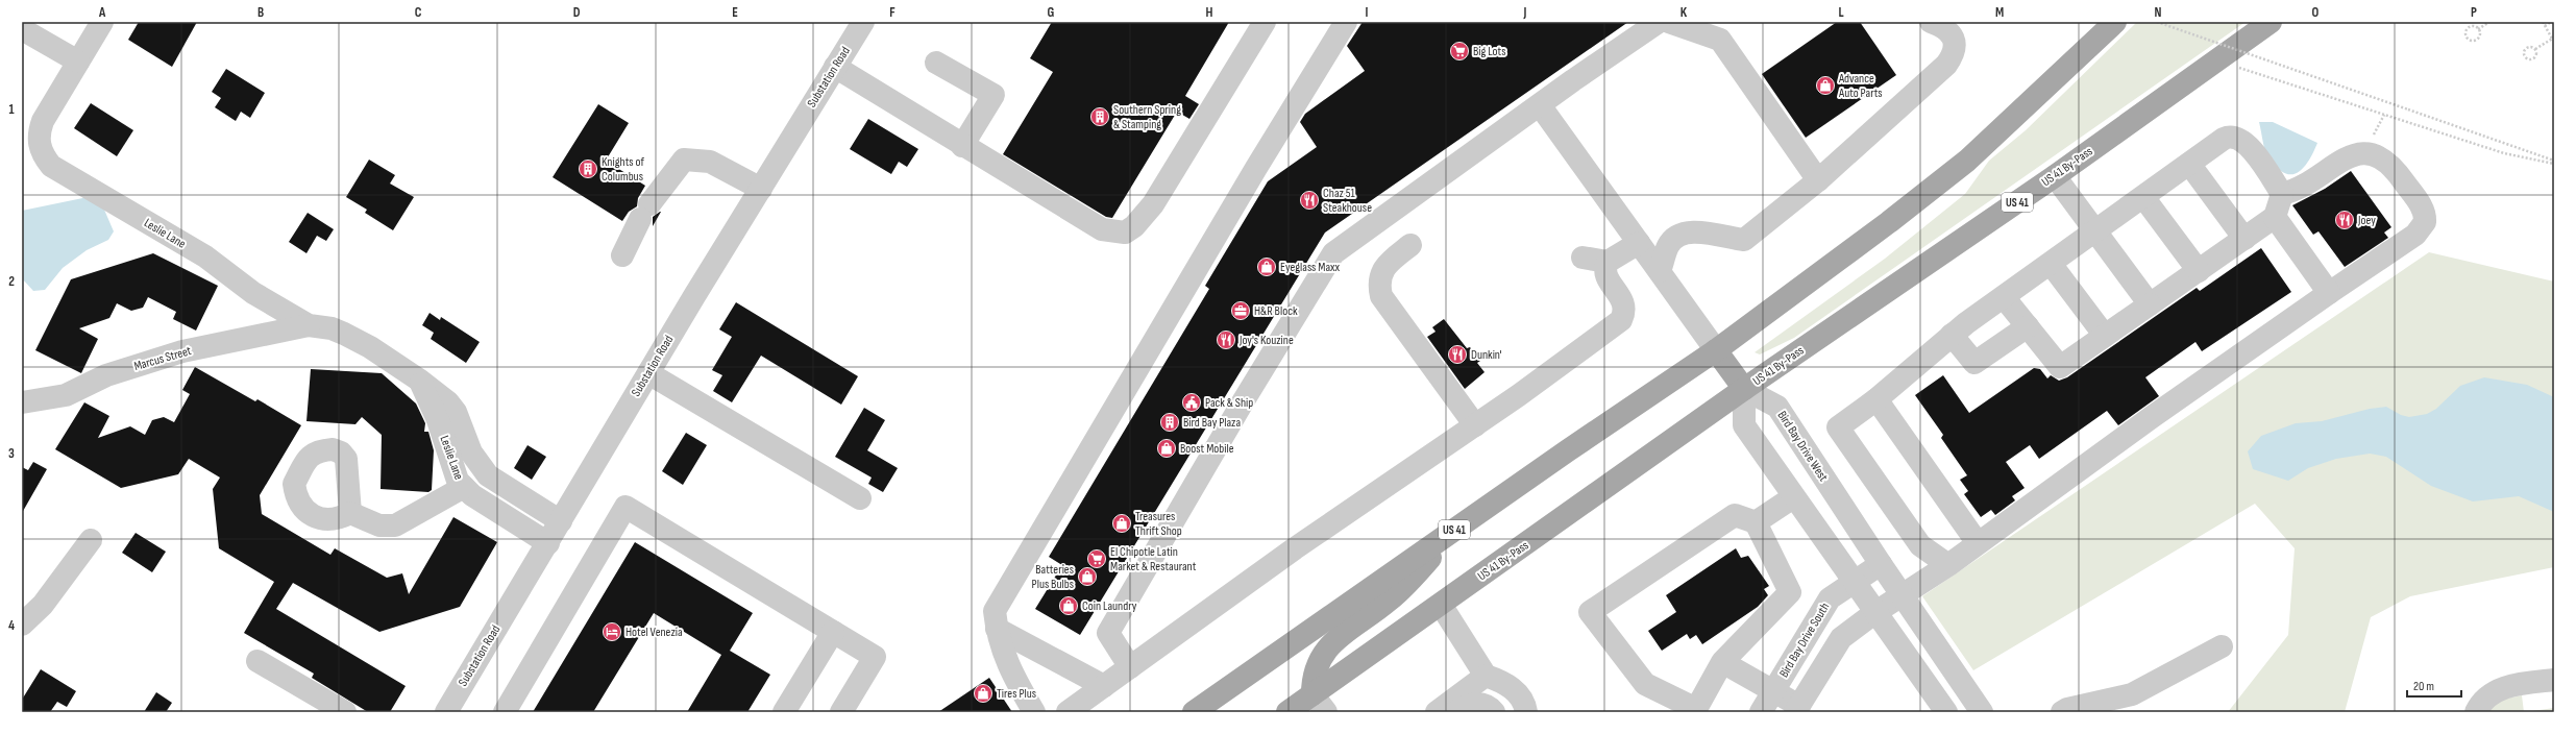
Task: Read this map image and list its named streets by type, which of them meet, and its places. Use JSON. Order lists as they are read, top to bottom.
{
  "streets": {
    "main road": ["US 41 By-Pass", "US 41"],
    "street": [
      "Substation Road",
      "Leslie Lane",
      "Marcus Street",
      "Bird Bay Drive West",
      "Bird Bay Drive South"
    ]
  },
  "crossings": [
    ["Substation Road", "Leslie Lane"],
    ["US 41 By-Pass", "Bird Bay Drive West"],
    ["Leslie Lane", "Marcus Street"],
    ["Bird Bay Drive West", "Bird Bay Drive South"]
  ],
  "places": {
    "supermarket": ["Big Lots", "El Chipotle Latin Market & Restaurant"],
    "shop": [
      "Advance Auto Parts",
      "Eyeglass Maxx",
      "Boost Mobile",
      "Treasures Thrift Shop",
      "Batteries Plus Bulbs",
      "Coin Laundry",
      "Tires Plus"
    ],
    "building": ["Southern Spring & Stamping", "Knights of Columbus", "Bird Bay Plaza"],
    "restaurant": [
      "Chaz 51 Steakhouse",
      "Joey",
      "Joy's Kouzine",
      "Dunkin'"
    ],
    "office": ["H&R Block"],
    "public building": ["Pack & Ship"],
    "hotel": ["Hotel Venezia"]
  },
  "scale_bar": "20 m",
  "grid": {
    "columns": [
      "A",
      "B",
      "C",
      "D",
      "E",
      "F",
      "G",
      "H",
      "I",
      "J",
      "K",
      "L",
      "M",
      "N",
      "O",
      "P"
    ],
    "rows": [
      "1",
      "2",
      "3",
      "4"
    ]
  }
}
